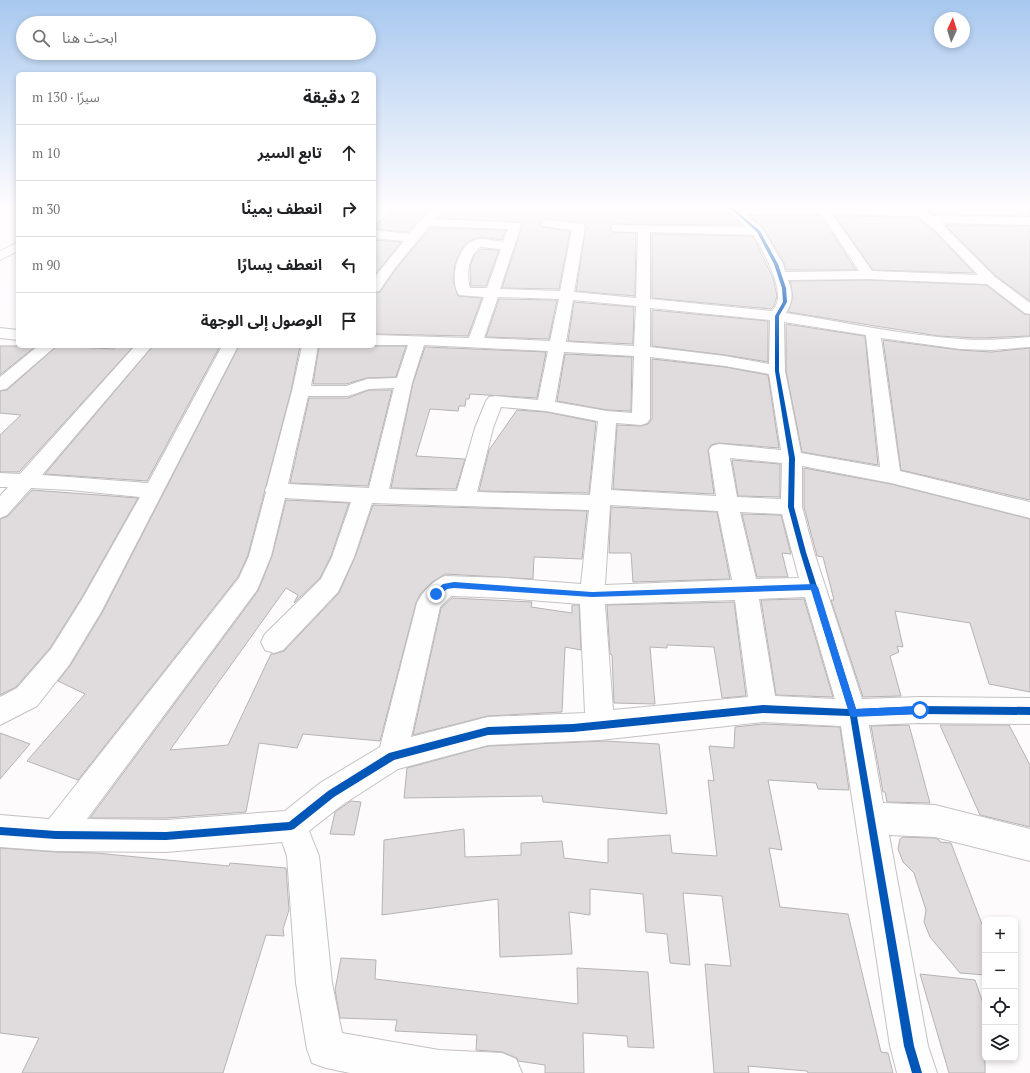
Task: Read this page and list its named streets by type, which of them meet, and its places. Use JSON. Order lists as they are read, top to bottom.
{
  "north": "top",
  "page": {
    "search": "ابحث هنا",
    "heading": ["2 دقيقة", "سيرًا · 130 m"],
    "list": [
      ["تابع السير", "10 m"],
      ["انعطف يمينًا", "30 m"],
      ["انعطف يسارًا", "90 m"],
      "الوصول إلى الوجهة"
    ],
    "map_buttons": ["+", "−"]
  }
}
